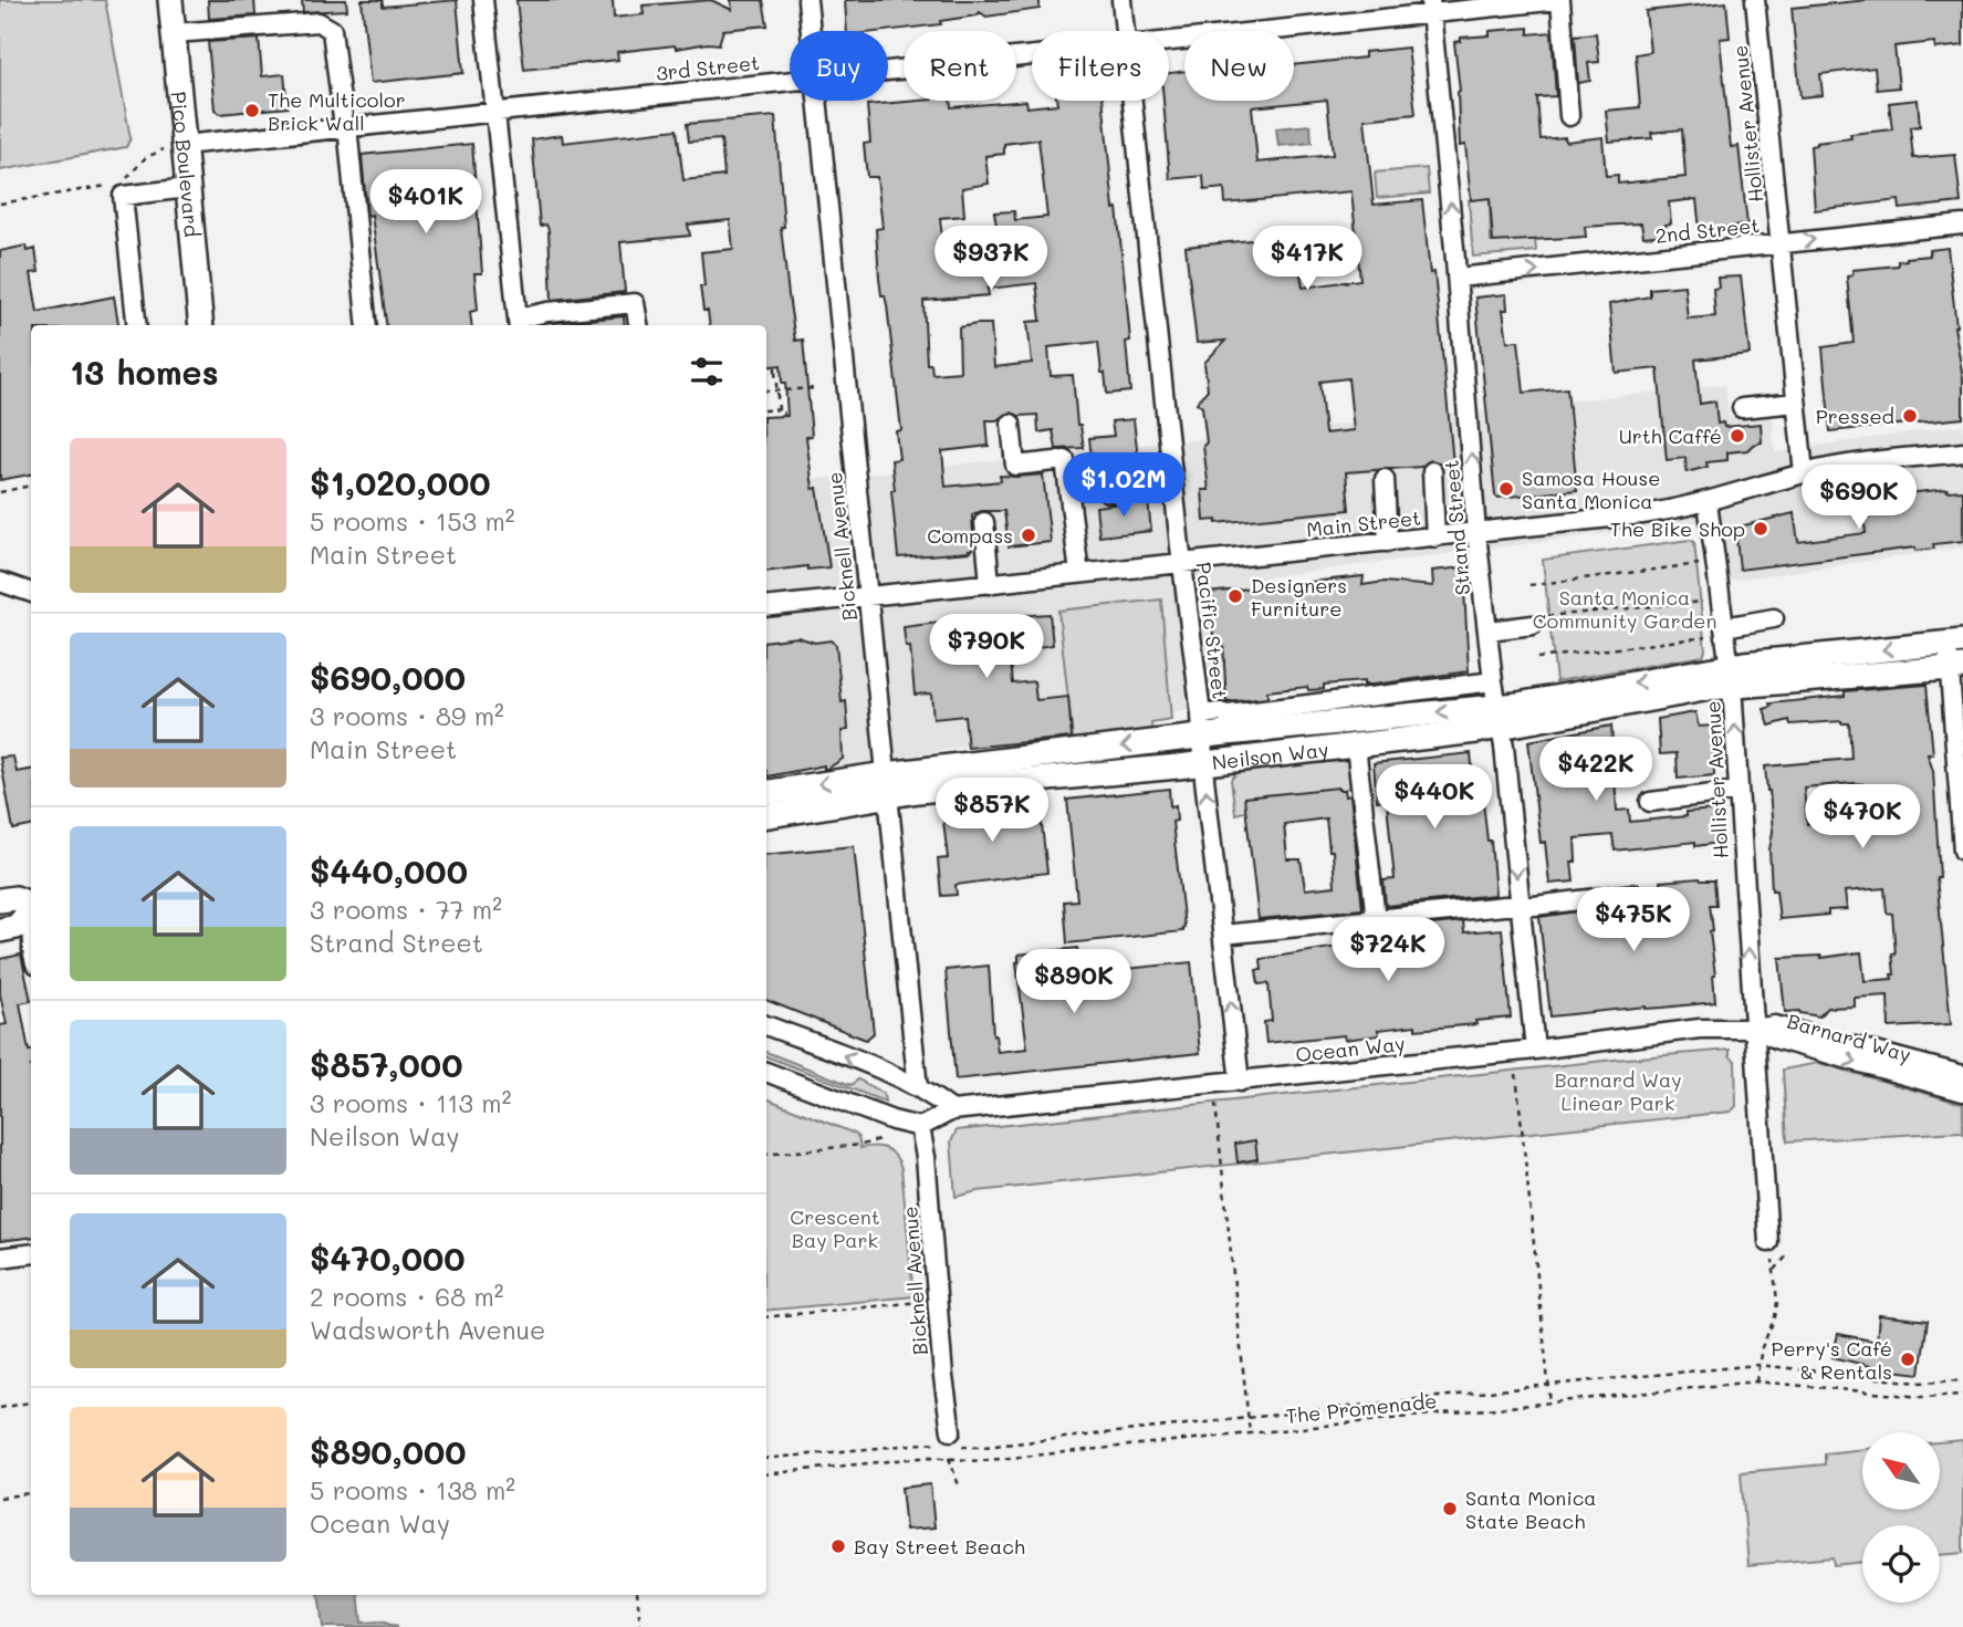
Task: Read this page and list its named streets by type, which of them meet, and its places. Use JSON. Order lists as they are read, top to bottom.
{
  "streets": {
    "main road": ["Pico Boulevard", "Neilson Way"],
    "street": [
      "3rd Street",
      "Hollister Avenue",
      "2nd Street",
      "Main Street",
      "Strand Street",
      "Bicknell Avenue",
      "Pacific Street",
      "Barnard Way",
      "Ocean Way"
    ],
    "path": ["The Promenade"]
  },
  "crossings": [
    ["3rd Street", "Pico Boulevard"],
    ["3rd Street", "Strand Street"],
    ["Hollister Avenue", "2nd Street"],
    ["Hollister Avenue", "Main Street"],
    ["Hollister Avenue", "Neilson Way"],
    ["Hollister Avenue", "Barnard Way"],
    ["Hollister Avenue", "Ocean Way"],
    ["2nd Street", "Strand Street"],
    ["Main Street", "Strand Street"],
    ["Main Street", "Bicknell Avenue"],
    ["Main Street", "Pacific Street"],
    ["Strand Street", "Neilson Way"],
    ["Strand Street", "Ocean Way"],
    ["Bicknell Avenue", "Neilson Way"],
    ["Bicknell Avenue", "Ocean Way"],
    ["Pacific Street", "Neilson Way"],
    ["Pacific Street", "Ocean Way"],
    ["Barnard Way", "Ocean Way"]
  ],
  "one_way": ["2nd Street"],
  "parks": ["Santa Monica Community Garden", "Barnard Way Linear Park", "Crescent Bay Park"],
  "places": [
    "The Multicolor Brick Wall",
    "Pressed",
    "Urth Caffé",
    "Samosa House Santa Monica",
    "The Bike Shop",
    "Compass",
    "Designers Furniture",
    "Perry's Café & Rentals",
    "Santa Monica State Beach",
    "Bay Street Beach"
  ],
  "north": "top left",
  "page": {
    "chip": [
      "Buy",
      "Rent",
      "Filters",
      "New"
    ],
    "price": [
      "$401K",
      "$937K",
      "$417K",
      "$1.02M",
      "$690K",
      "$790K",
      "$422K",
      "$440K",
      "$857K",
      "$470K",
      "$475K",
      "$724K",
      "$890K"
    ],
    "heading": "13 homes",
    "list": [
      {
        "name": "$1,020,000",
        "note": "5 rooms · 153 m² · Main Street"
      },
      {
        "name": "$690,000",
        "note": "3 rooms · 89 m² · Main Street"
      },
      {
        "name": "$440,000",
        "note": "3 rooms · 77 m² · Strand Street"
      },
      {
        "name": "$857,000",
        "note": "3 rooms · 113 m² · Neilson Way"
      },
      {
        "name": "$470,000",
        "note": "2 rooms · 68 m² · Wadsworth Avenue"
      },
      {
        "name": "$890,000",
        "note": "5 rooms · 138 m² · Ocean Way"
      }
    ]
  }
}
